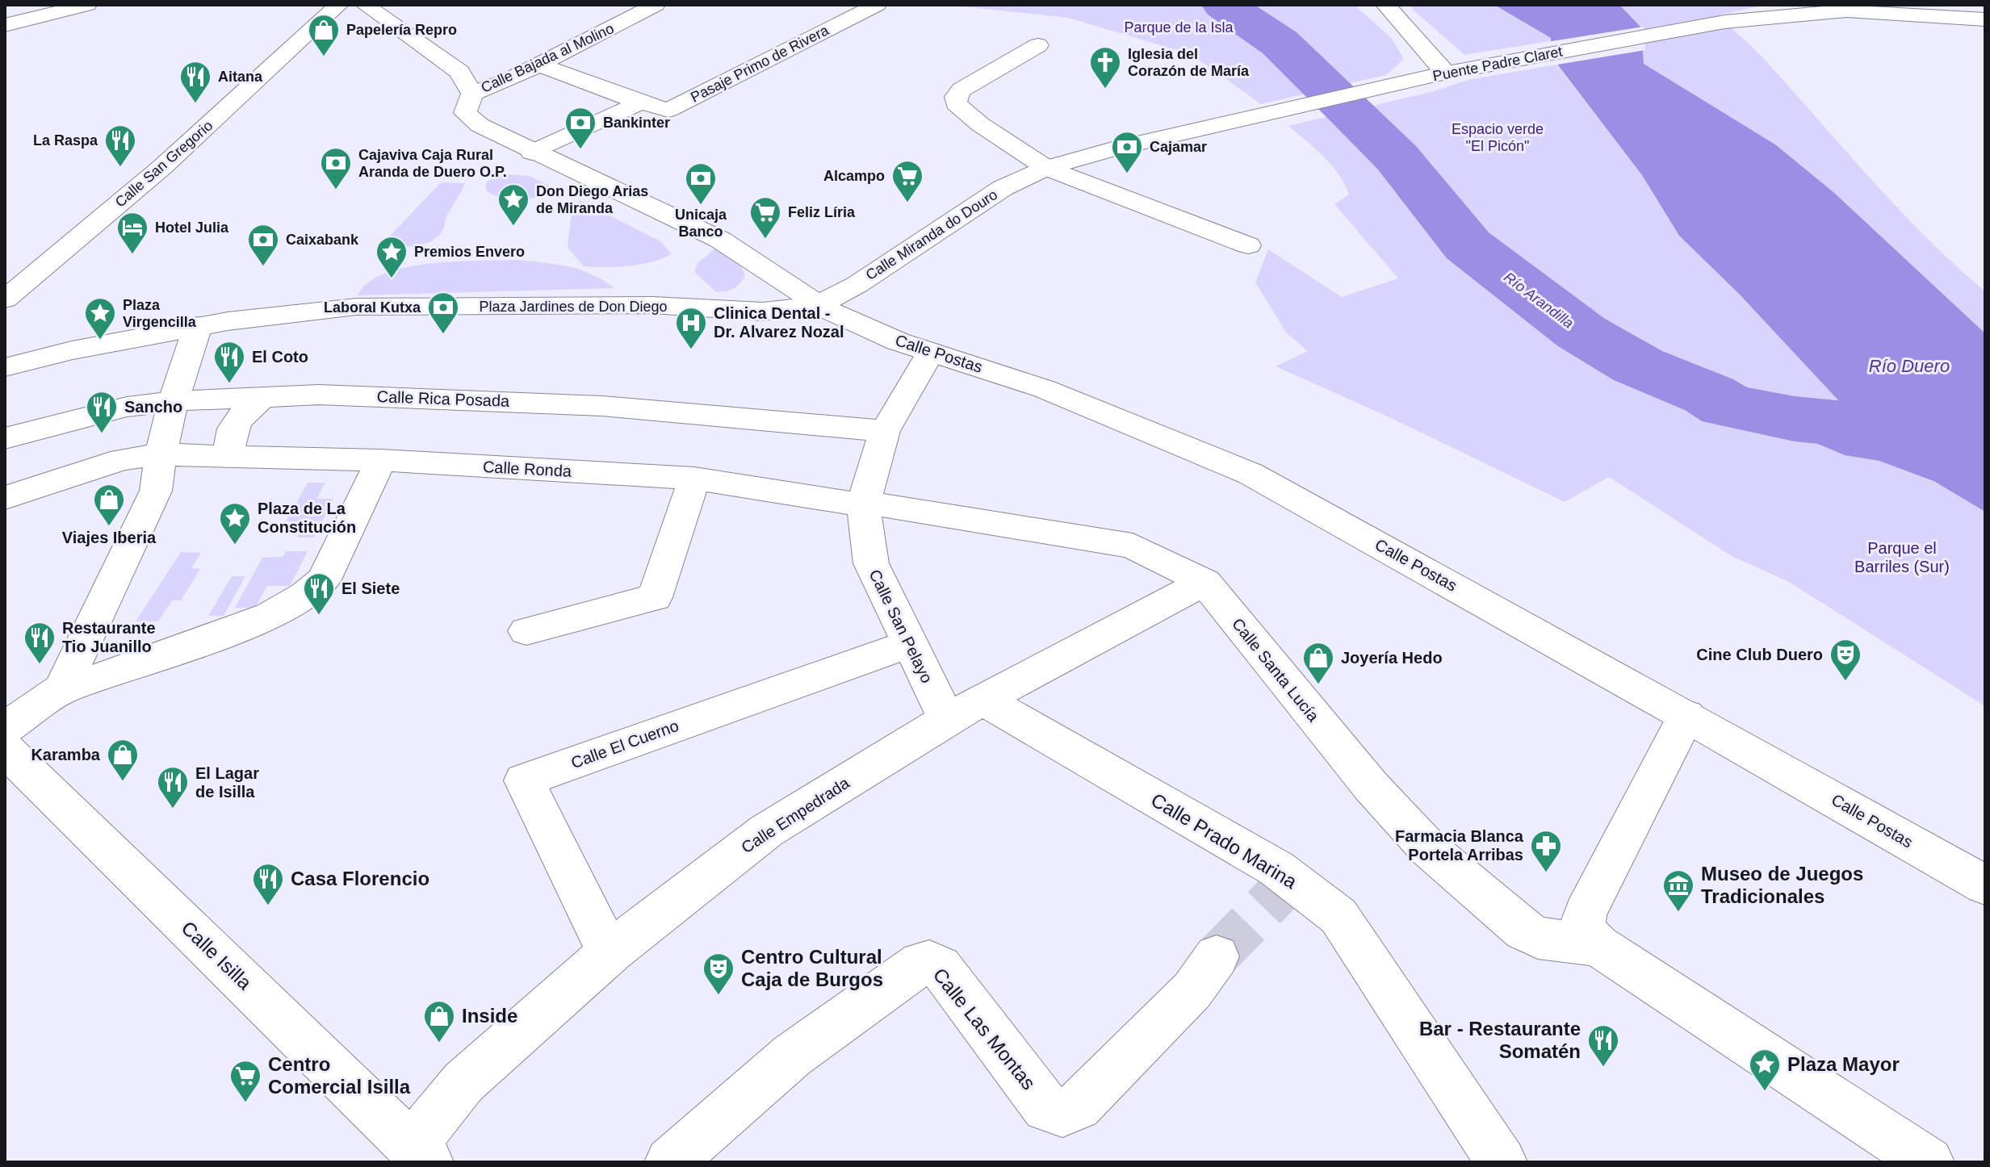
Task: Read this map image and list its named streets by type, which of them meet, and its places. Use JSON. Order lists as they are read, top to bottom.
{
  "streets": {
    "street": [
      "Calle Bajada al Molino",
      "Pasaje Primo de Rivera",
      "Puente Padre Claret",
      "Calle San Gregorio",
      "Calle Miranda do Douro",
      "Plaza Jardines de Don Diego",
      "Calle Postas",
      "Calle Rica Posada",
      "Calle Ronda",
      "Calle San Pelayo",
      "Calle Santa Lucía",
      "Calle El Cuerno",
      "Calle Empedrada",
      "Calle Prado Marina",
      "Calle Isilla",
      "Calle Las Montas"
    ]
  },
  "crossings": [
    ["Calle Bajada al Molino", "Pasaje Primo de Rivera"],
    ["Puente Padre Claret", "Calle Miranda do Douro"],
    ["Calle Miranda do Douro", "Plaza Jardines de Don Diego"],
    ["Calle Miranda do Douro", "Calle Postas"],
    ["Plaza Jardines de Don Diego", "Calle Postas"],
    ["Calle Postas", "Calle San Pelayo"],
    ["Calle Rica Posada", "Calle San Pelayo"],
    ["Calle Ronda", "Calle San Pelayo"],
    ["Calle Ronda", "Calle Santa Lucía"],
    ["Calle San Pelayo", "Calle Santa Lucía"],
    ["Calle San Pelayo", "Calle El Cuerno"],
    ["Calle San Pelayo", "Calle Empedrada"],
    ["Calle San Pelayo", "Calle Prado Marina"],
    ["Calle Santa Lucía", "Calle Empedrada"],
    ["Calle El Cuerno", "Calle Empedrada"],
    ["Calle Empedrada", "Calle Prado Marina"],
    ["Calle Empedrada", "Calle Isilla"]
  ],
  "water": ["Río Arandilla", "Río Duero"],
  "parks": ["Parque de la Isla", "Espacio verde \"El Picón\"", "Parque el Barriles (Sur)"],
  "places": {
    "shop": [
      "Papelería Repro",
      "Viajes Iberia",
      "Joyería Hedo",
      "Karamba",
      "Inside"
    ],
    "church": ["Iglesia del Corazón de María"],
    "restaurant": [
      "Aitana",
      "La Raspa",
      "El Coto",
      "Sancho",
      "El Siete",
      "Restaurante Tio Juanillo",
      "El Lagar de Isilla",
      "Casa Florencio",
      "Bar - Restaurante Somatén"
    ],
    "bank": [
      "Bankinter",
      "Cajamar",
      "Cajaviva Caja Rural Aranda de Duero O.P.",
      "Unicaja Banco",
      "Caixabank",
      "Laboral Kutxa"
    ],
    "supermarket": ["Alcampo", "Feliz Líria", "Centro Comercial Isilla"],
    "place": [
      "Don Diego Arias de Miranda",
      "Premios Envero",
      "Plaza Virgencilla",
      "Plaza de La Constitución",
      "Plaza Mayor"
    ],
    "hotel": ["Hotel Julia"],
    "hospital": ["Clinica Dental - Dr. Alvarez Nozal"],
    "theatre": ["Cine Club Duero", "Centro Cultural Caja de Burgos"],
    "pharmacy": ["Farmacia Blanca Portela Arribas"],
    "museum": ["Museo de Juegos Tradicionales"]
  }
}
